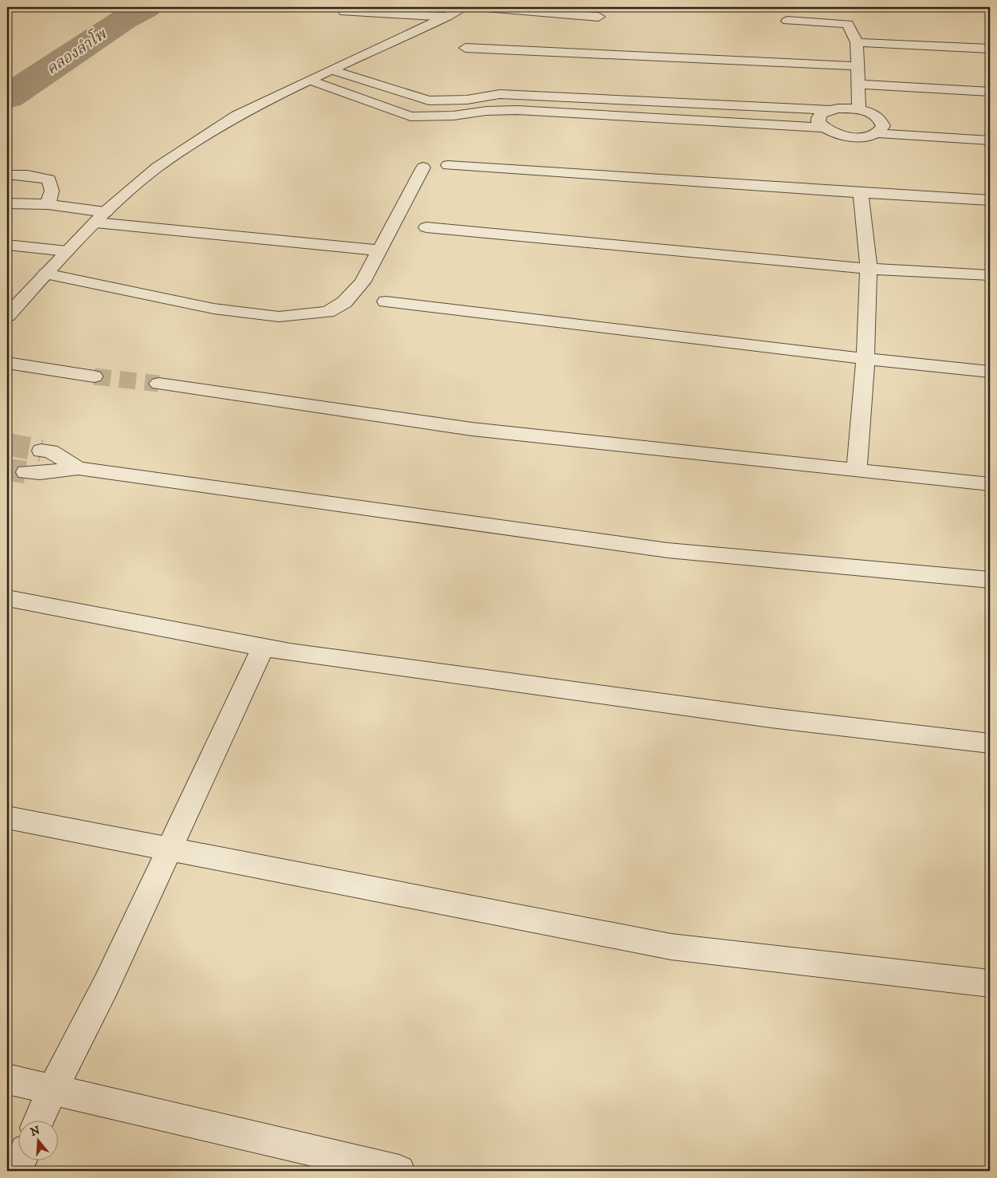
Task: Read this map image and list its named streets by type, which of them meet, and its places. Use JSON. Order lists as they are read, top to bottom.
{
  "water": ["คลองลำโพ"],
  "north": "top"
}
